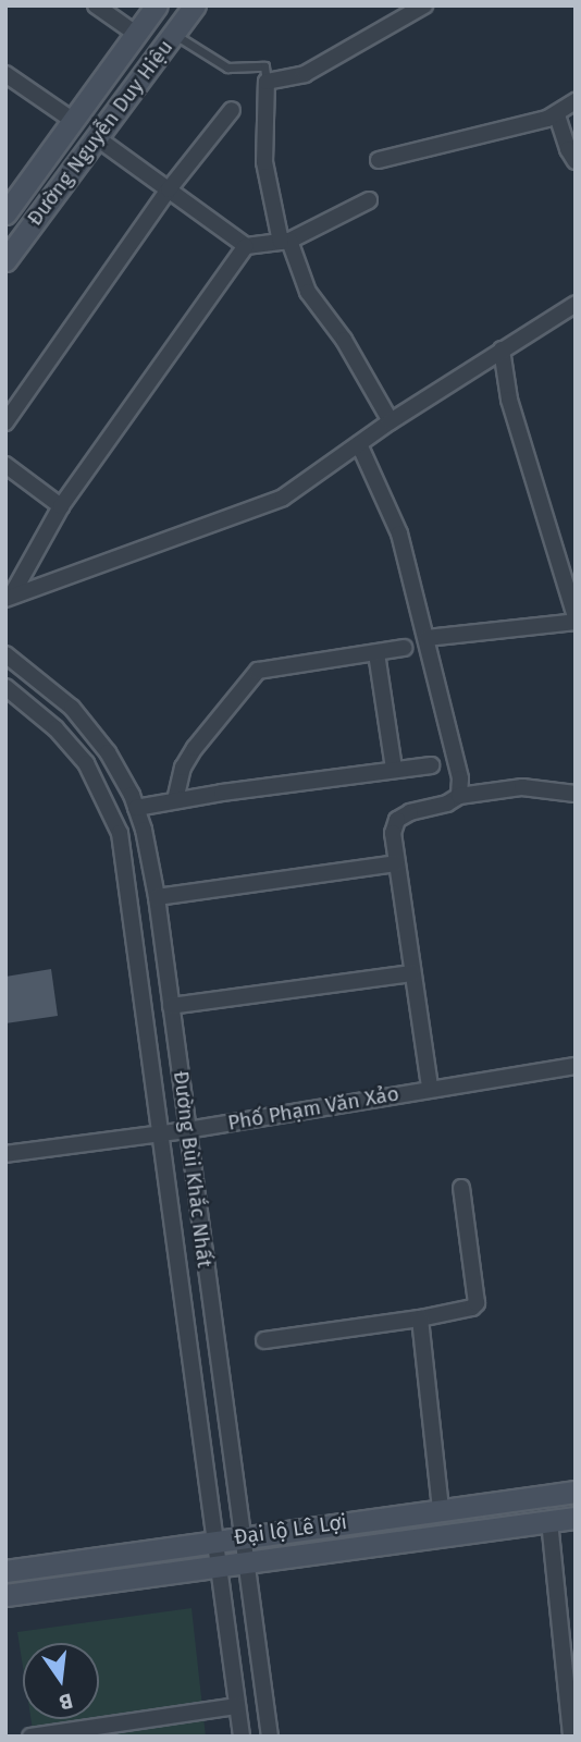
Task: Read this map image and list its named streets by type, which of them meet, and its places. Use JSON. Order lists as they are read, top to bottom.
{
  "streets": {
    "main road": ["Đường Nguyễn Duy Hiệu", "Đại lộ Lê Lợi"],
    "street": ["Phố Phạm Văn Xảo", "Đường Bùi Khắc Nhất"]
  },
  "crossings": [
    ["Phố Phạm Văn Xảo", "Đường Bùi Khắc Nhất"],
    ["Đường Bùi Khắc Nhất", "Đại lộ Lê Lợi"]
  ],
  "north": "bottom"
}
